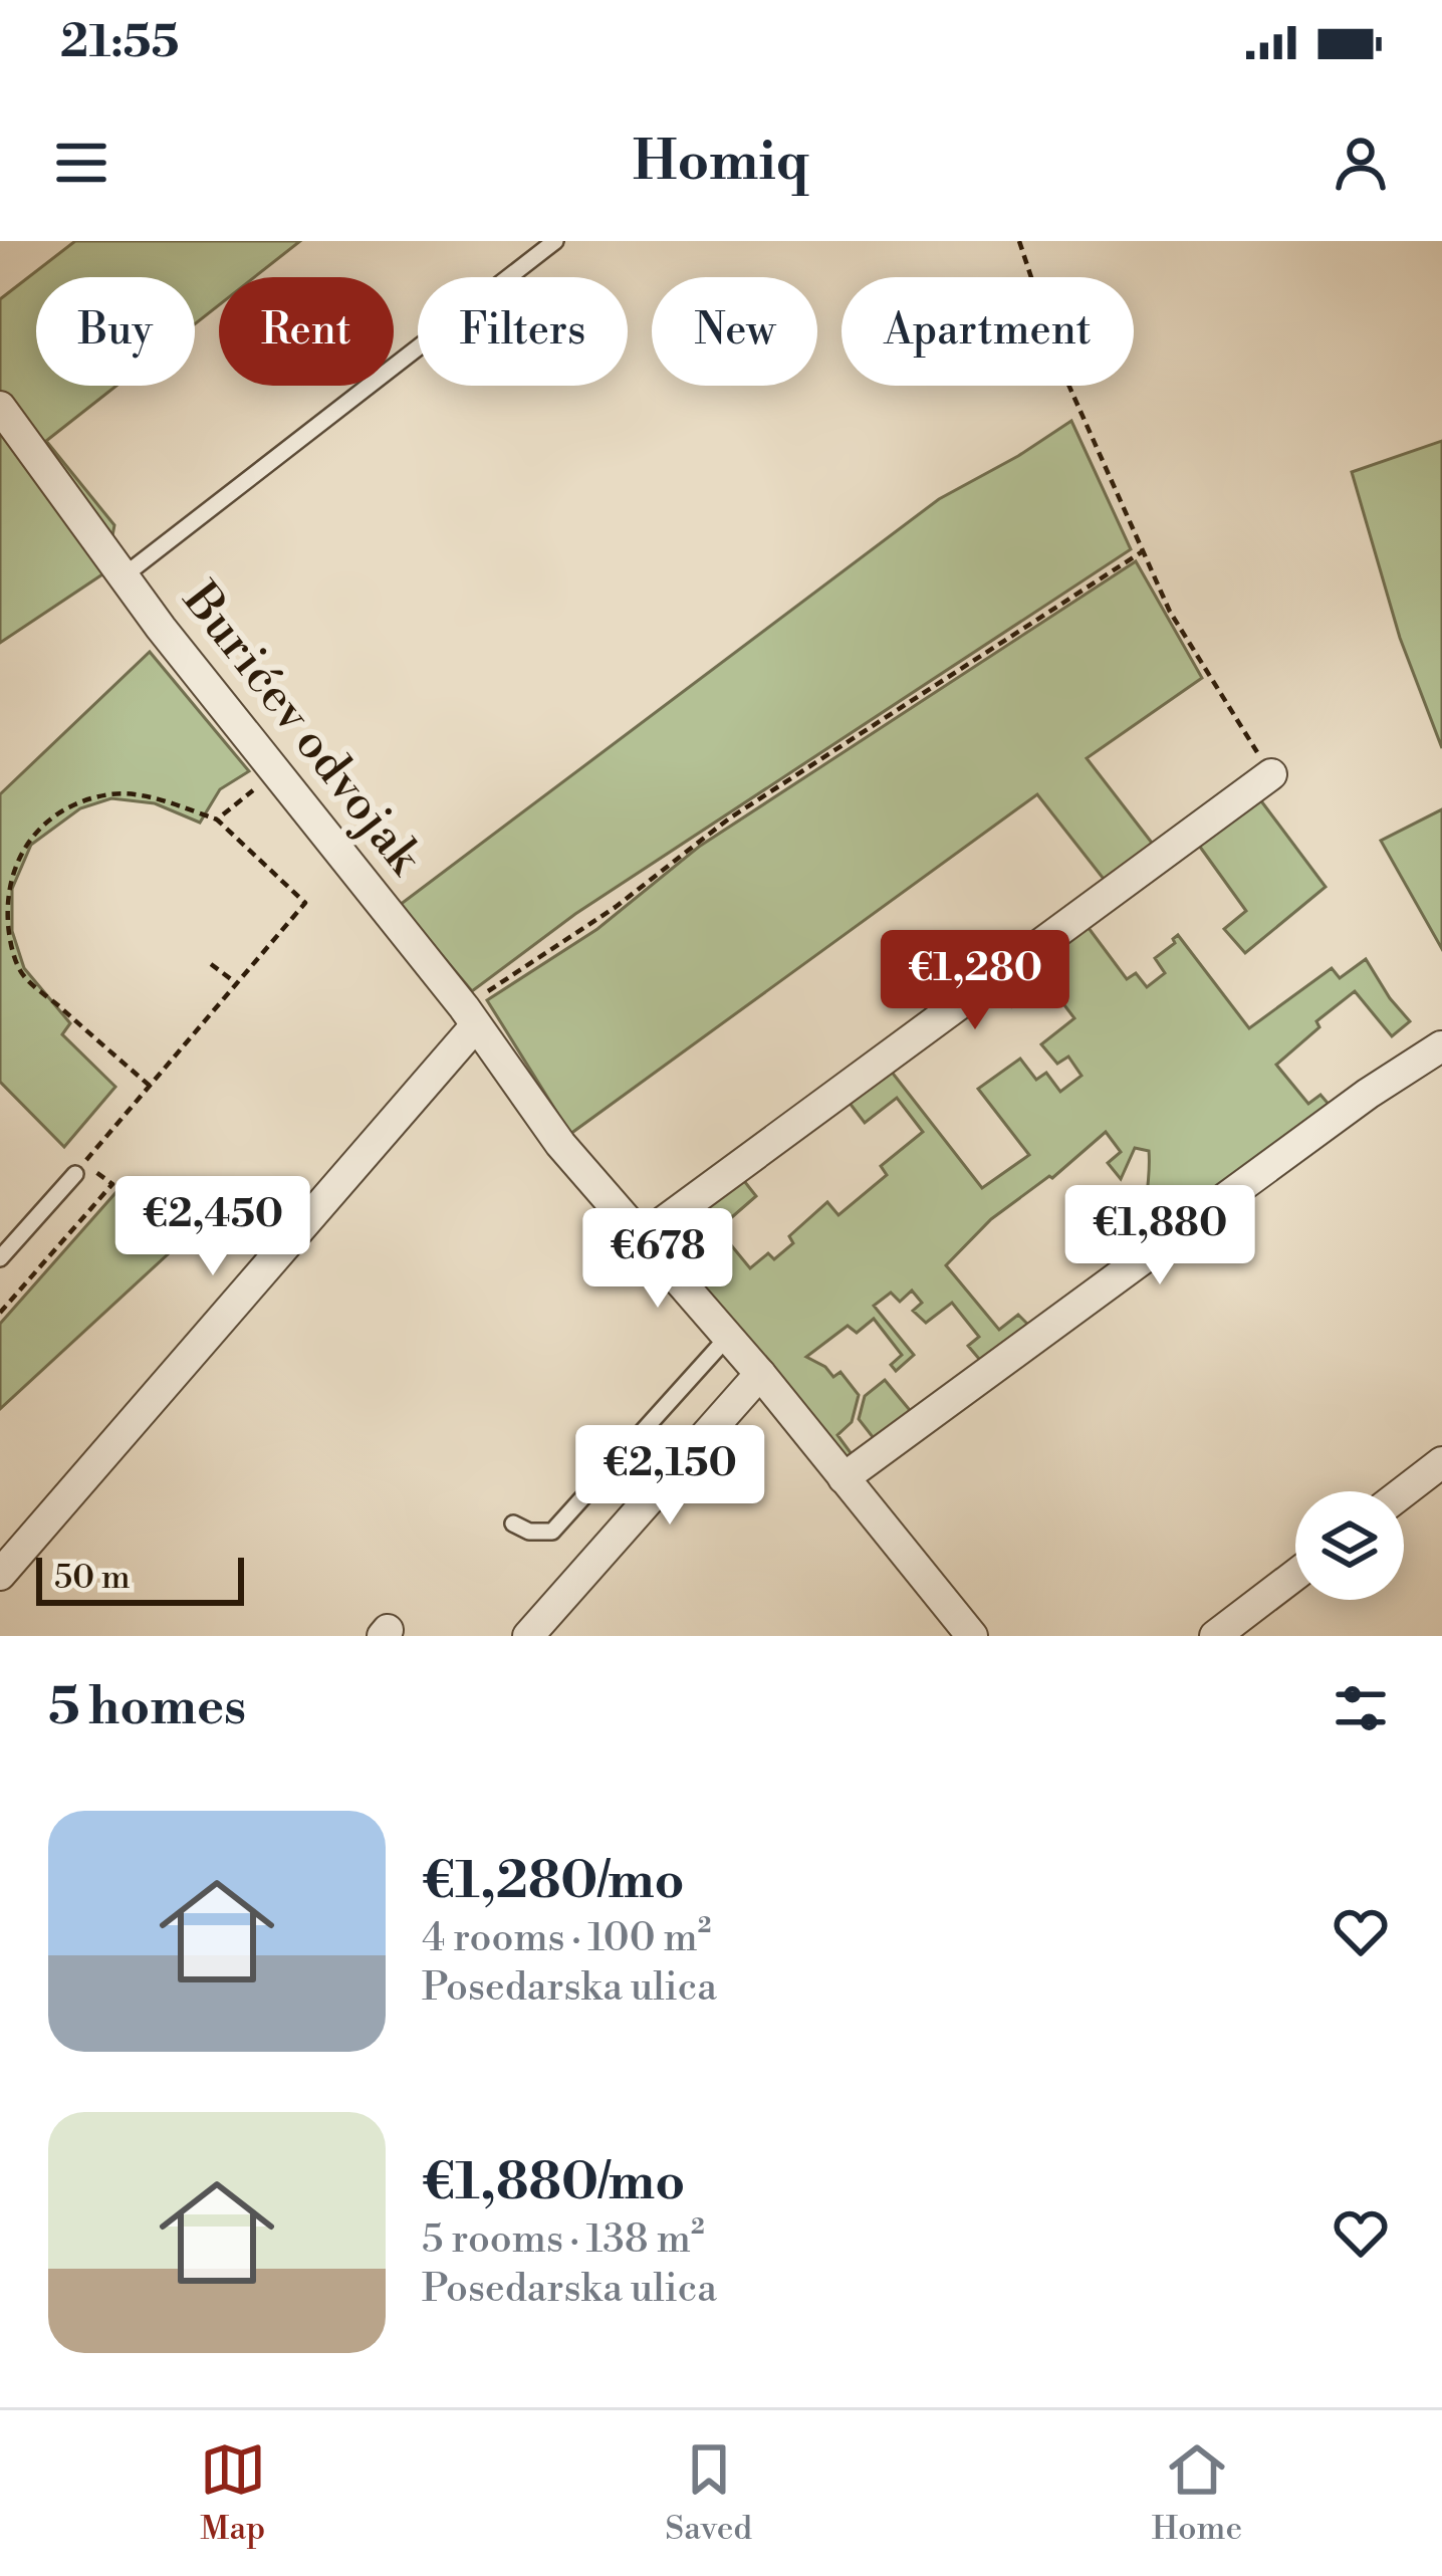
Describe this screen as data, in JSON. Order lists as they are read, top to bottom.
{
  "streets": {
    "street": ["Burićev odvojak"]
  },
  "scale_bar": "50 m",
  "page": {
    "status": "21:55",
    "header": "Homiq",
    "chip": [
      "Buy",
      "Rent",
      "Filters",
      "New",
      "Apartment"
    ],
    "price": [
      "€1,280",
      "€2,450",
      "€1,880",
      "€678",
      "€2,150"
    ],
    "scale": "50 m",
    "heading": "5 homes",
    "list": [
      {
        "name": "€1,280/mo",
        "note": "4 rooms · 100 m² · Posedarska ulica"
      },
      {
        "name": "€1,880/mo",
        "note": "5 rooms · 138 m² · Posedarska ulica"
      }
    ],
    "tabs": ["Map", "Saved", "Home"]
  }
}
